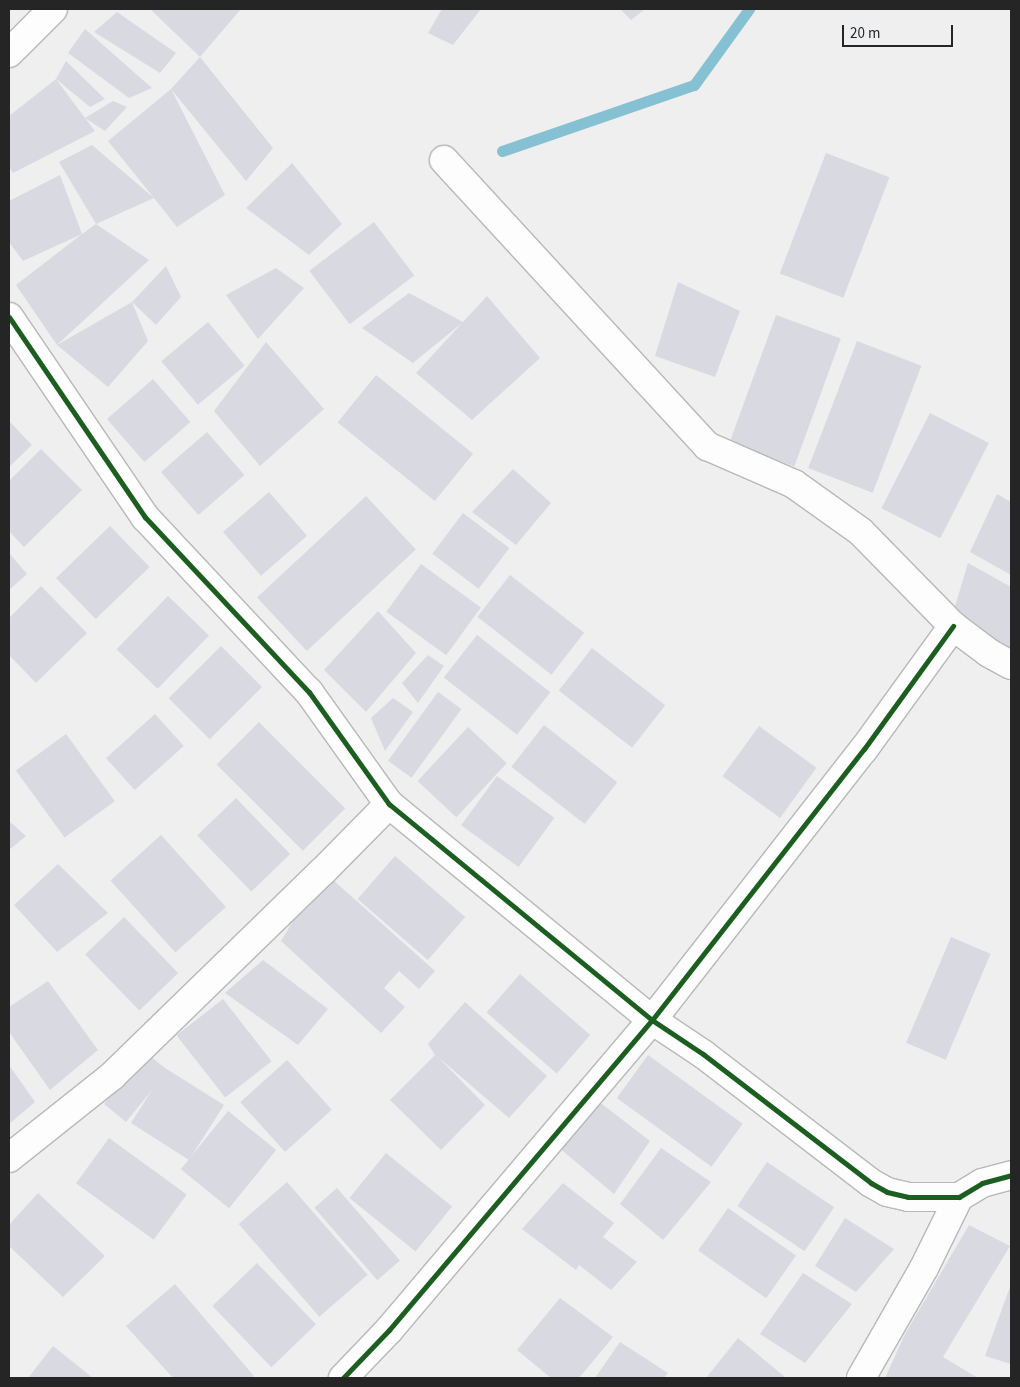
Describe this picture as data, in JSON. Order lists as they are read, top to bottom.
{
  "scale_bar": "20 m"
}
